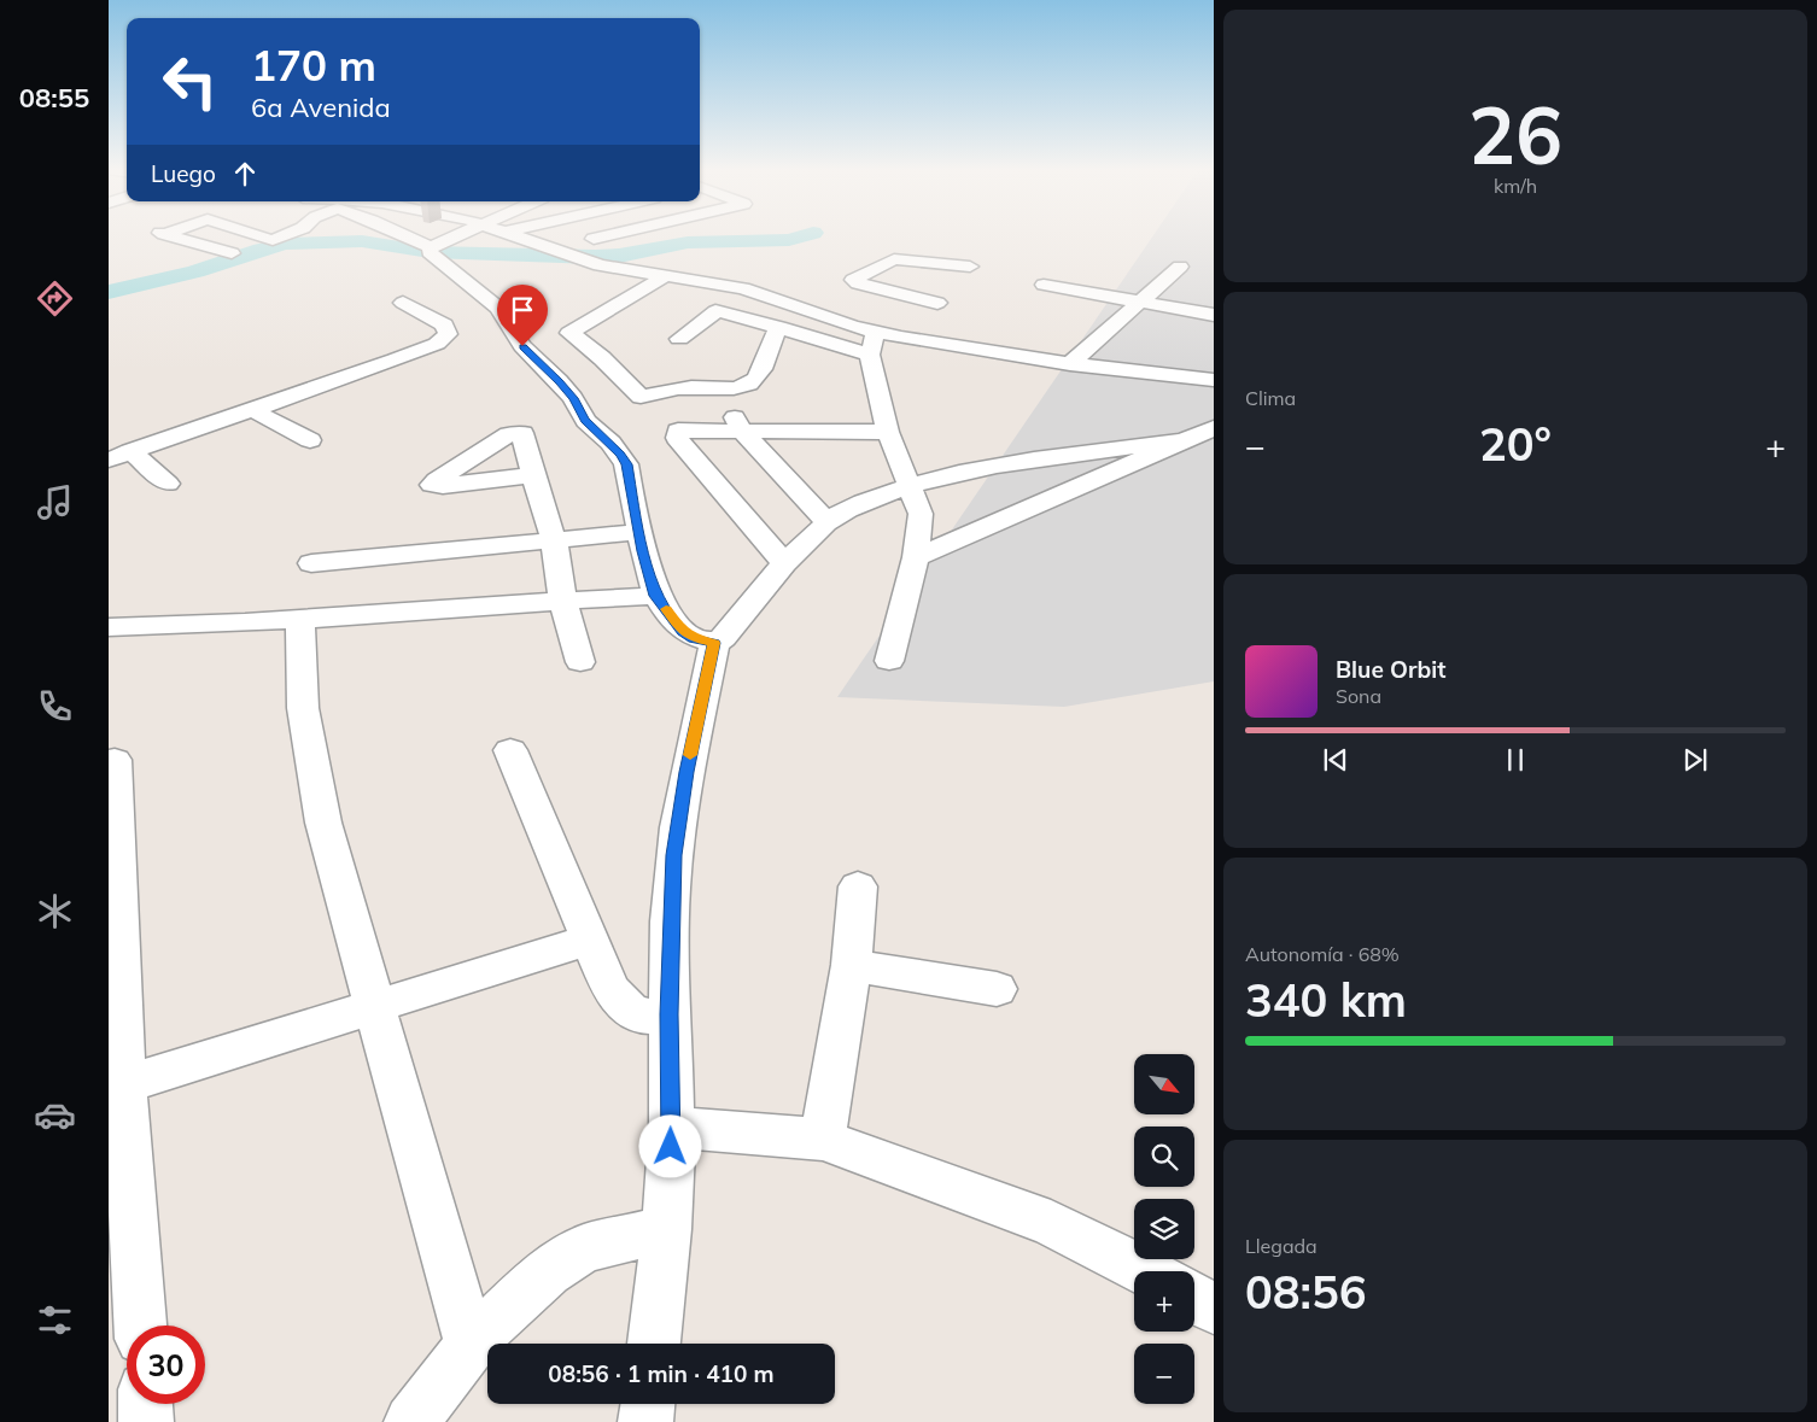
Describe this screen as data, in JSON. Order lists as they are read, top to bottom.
{
  "north": "bottom right",
  "page": {
    "tabs": "08:55",
    "tile": [
      ["26", "km/h"],
      "Clima",
      ["Autonomía · 68%", "340 km"],
      ["Llegada", "08:56"]
    ],
    "turn": ["170 m", "6a Avenida"],
    "then": "Luego",
    "heat": ["−", "20°", "+"],
    "song": ["Blue Orbit", "Sona"],
    "map_buttons": ["+", "−"],
    "limit": "30",
    "trip": "08:56 · 1 min · 410 m"
  }
}
